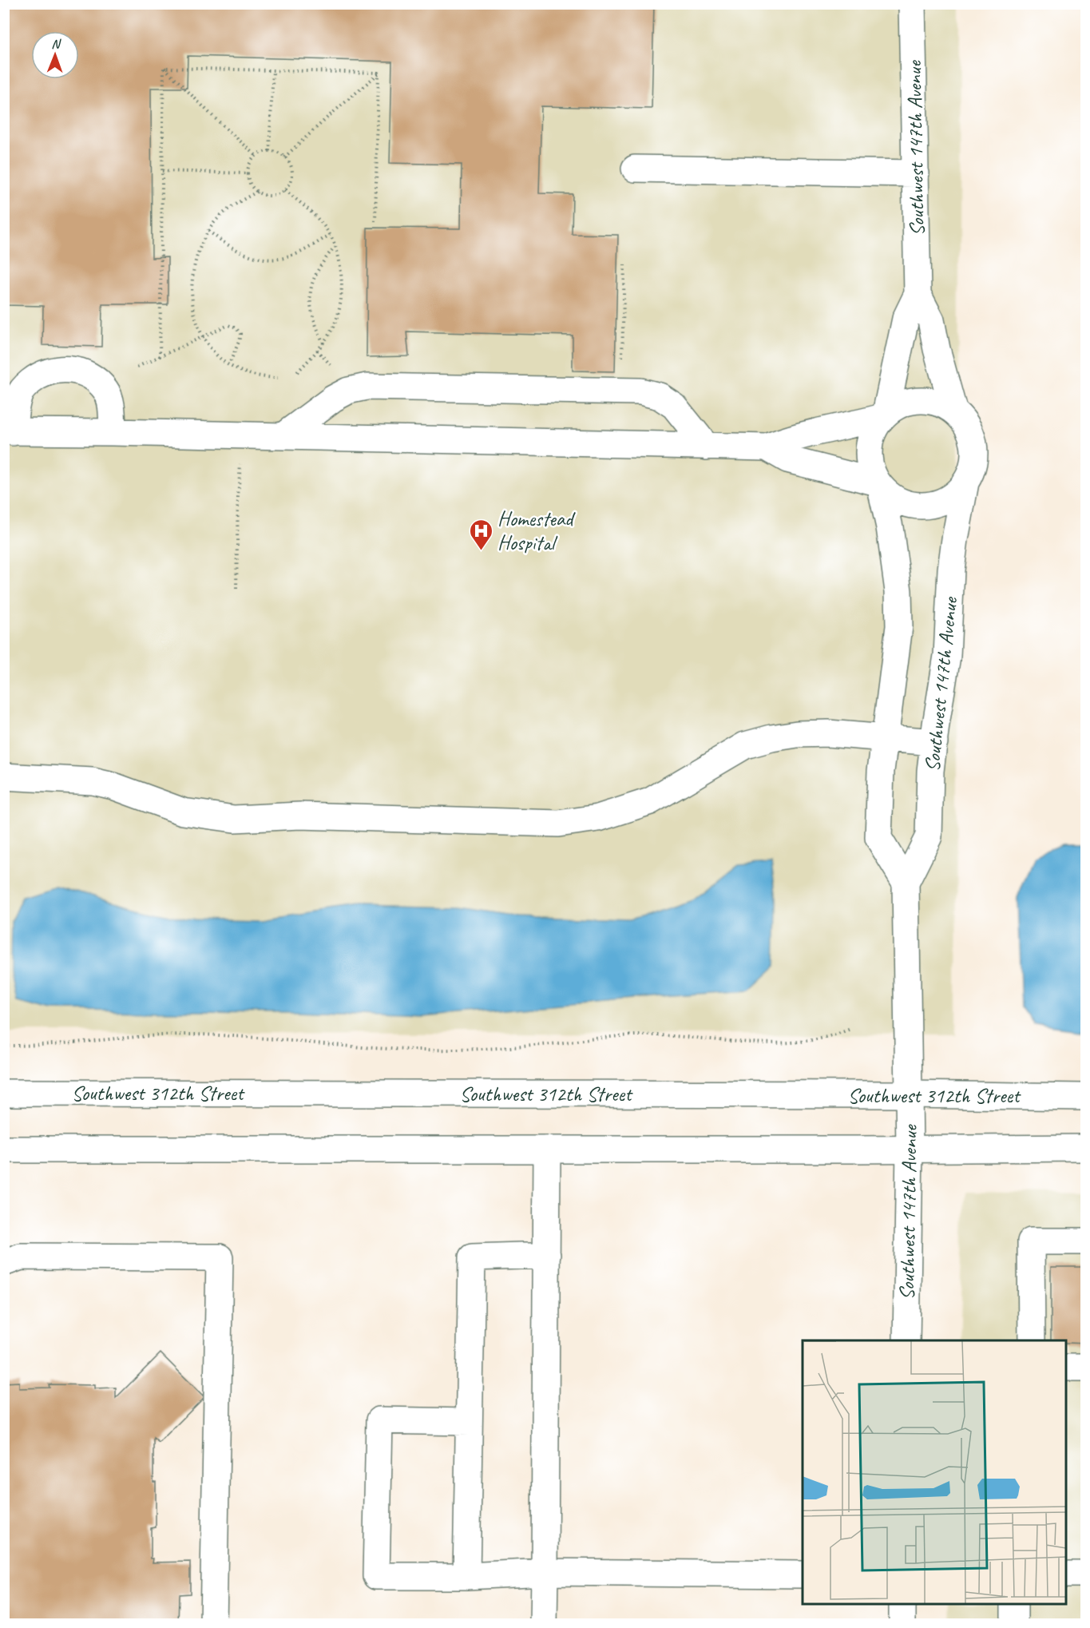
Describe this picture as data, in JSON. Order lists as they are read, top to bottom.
{
  "streets": {
    "street": ["Southwest 147th Avenue", "Southwest 312th Street"]
  },
  "crossings": [
    ["Southwest 147th Avenue", "Southwest 312th Street"]
  ],
  "places": {
    "hospital": ["Homestead Hospital"]
  },
  "north": "top"
}
